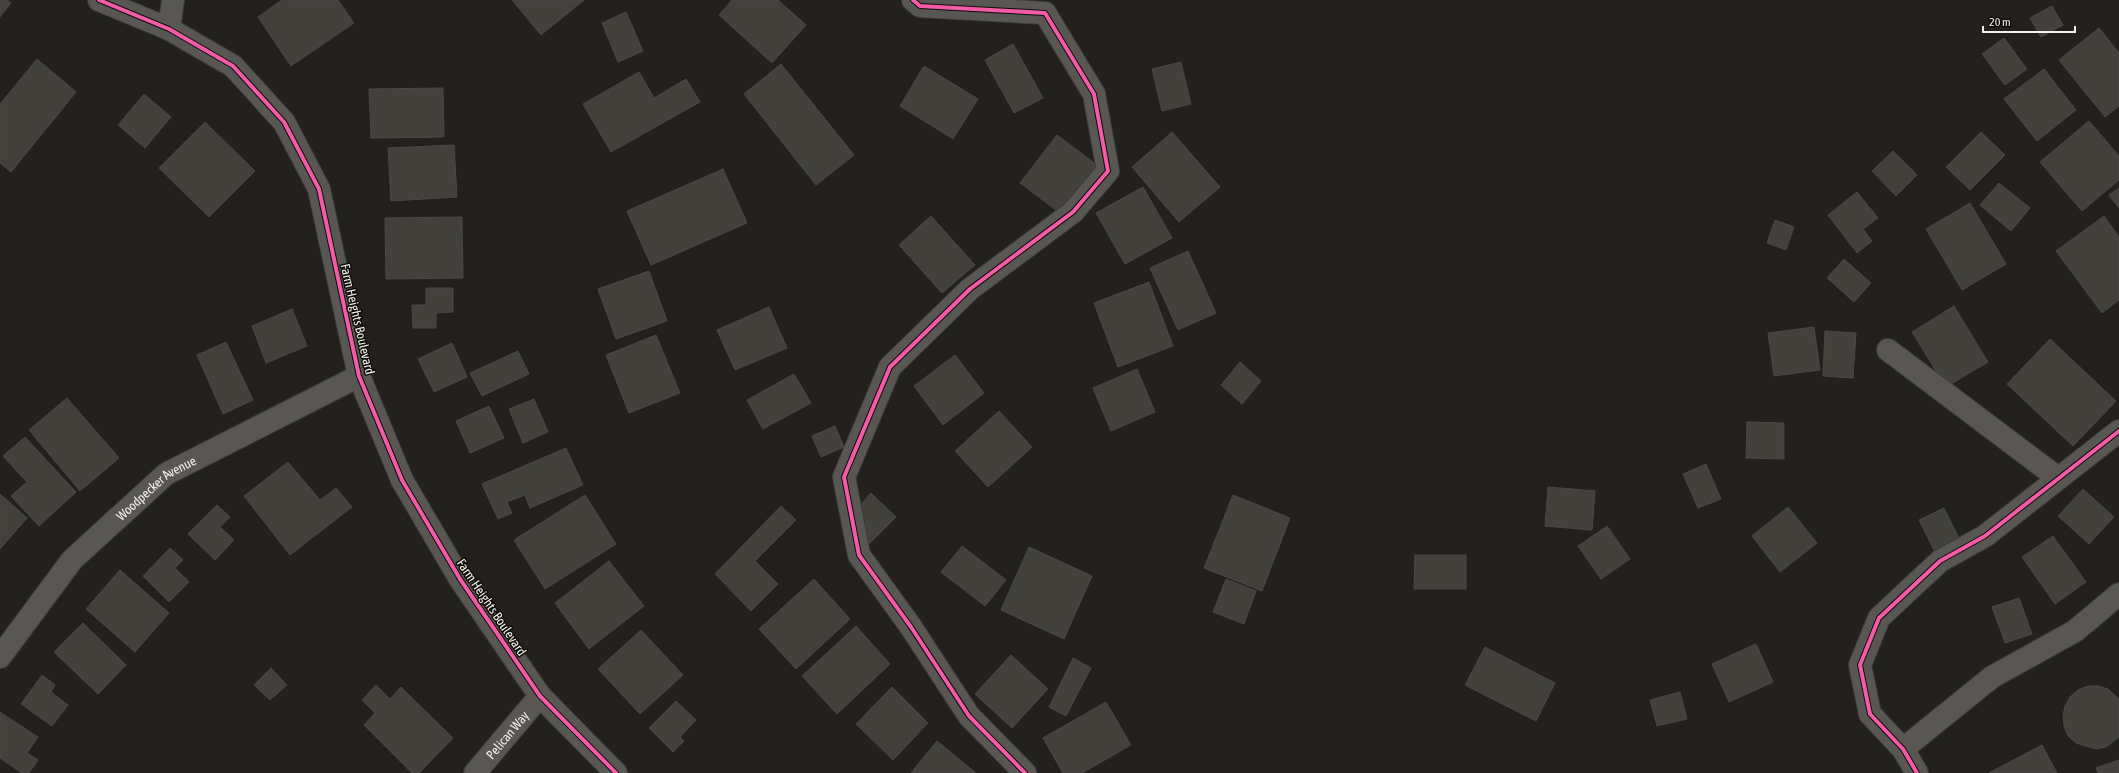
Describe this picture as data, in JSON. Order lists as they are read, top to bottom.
{
  "streets": {
    "street": ["Farm Heights Boulevard", "Woodpecker Avenue", "Pelican Way"]
  },
  "crossings": [
    ["Farm Heights Boulevard", "Woodpecker Avenue"],
    ["Farm Heights Boulevard", "Pelican Way"]
  ],
  "scale_bar": "20 m"
}
